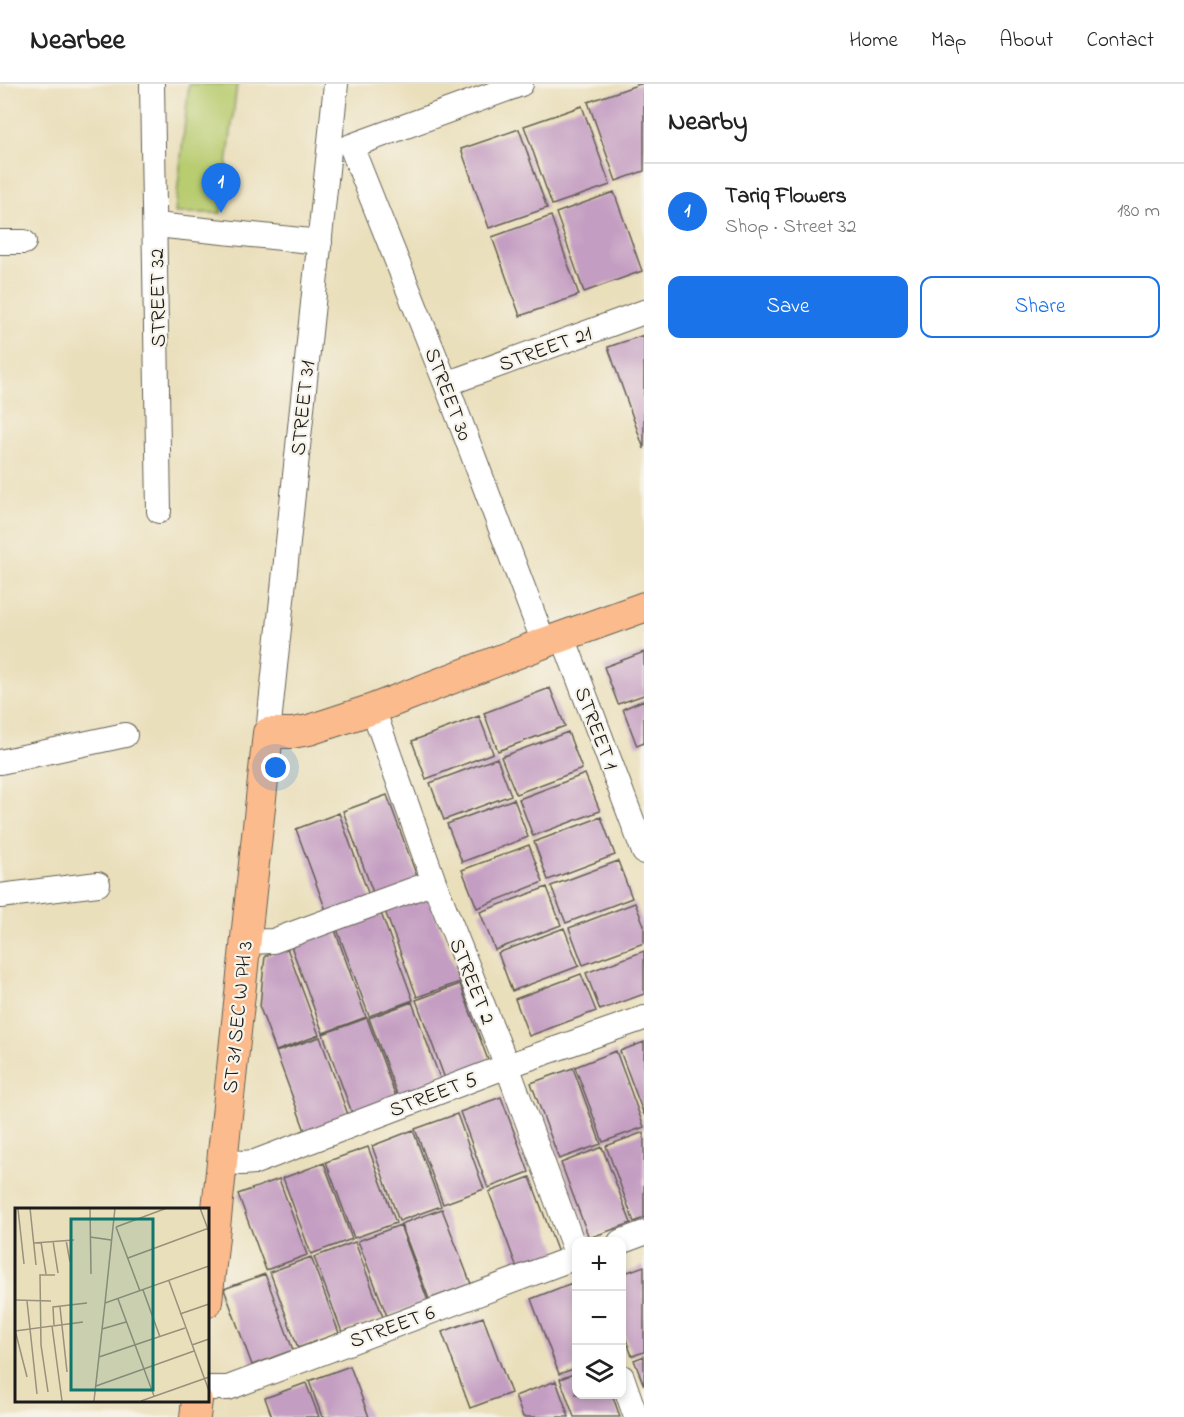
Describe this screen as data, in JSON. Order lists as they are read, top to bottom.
{
  "streets": {
    "main road": ["ST 31 SEC W PH 3"],
    "street": [
      "STREET 32",
      "STREET 21",
      "STREET 30",
      "STREET 31",
      "STREET 1",
      "STREET 2",
      "STREET 5",
      "STREET 6"
    ]
  },
  "crossings": [
    ["STREET 21", "STREET 30"],
    ["STREET 30", "STREET 31"],
    ["STREET 30", "STREET 1"],
    ["STREET 31", "ST 31 SEC W PH 3"],
    ["STREET 2", "STREET 5"],
    ["ST 31 SEC W PH 3", "STREET 5"]
  ],
  "page": {
    "header": "Nearbee",
    "nav": [
      "Home",
      "Map",
      "About",
      "Contact"
    ],
    "heading": "Nearby",
    "list": [
      {
        "mark": "1",
        "name": "Tariq Flowers",
        "note": "Shop · Street 32",
        "value": "180 m"
      }
    ],
    "pins": "1",
    "buttons": ["Save", "Share"],
    "map_buttons": ["+", "−"]
  }
}
